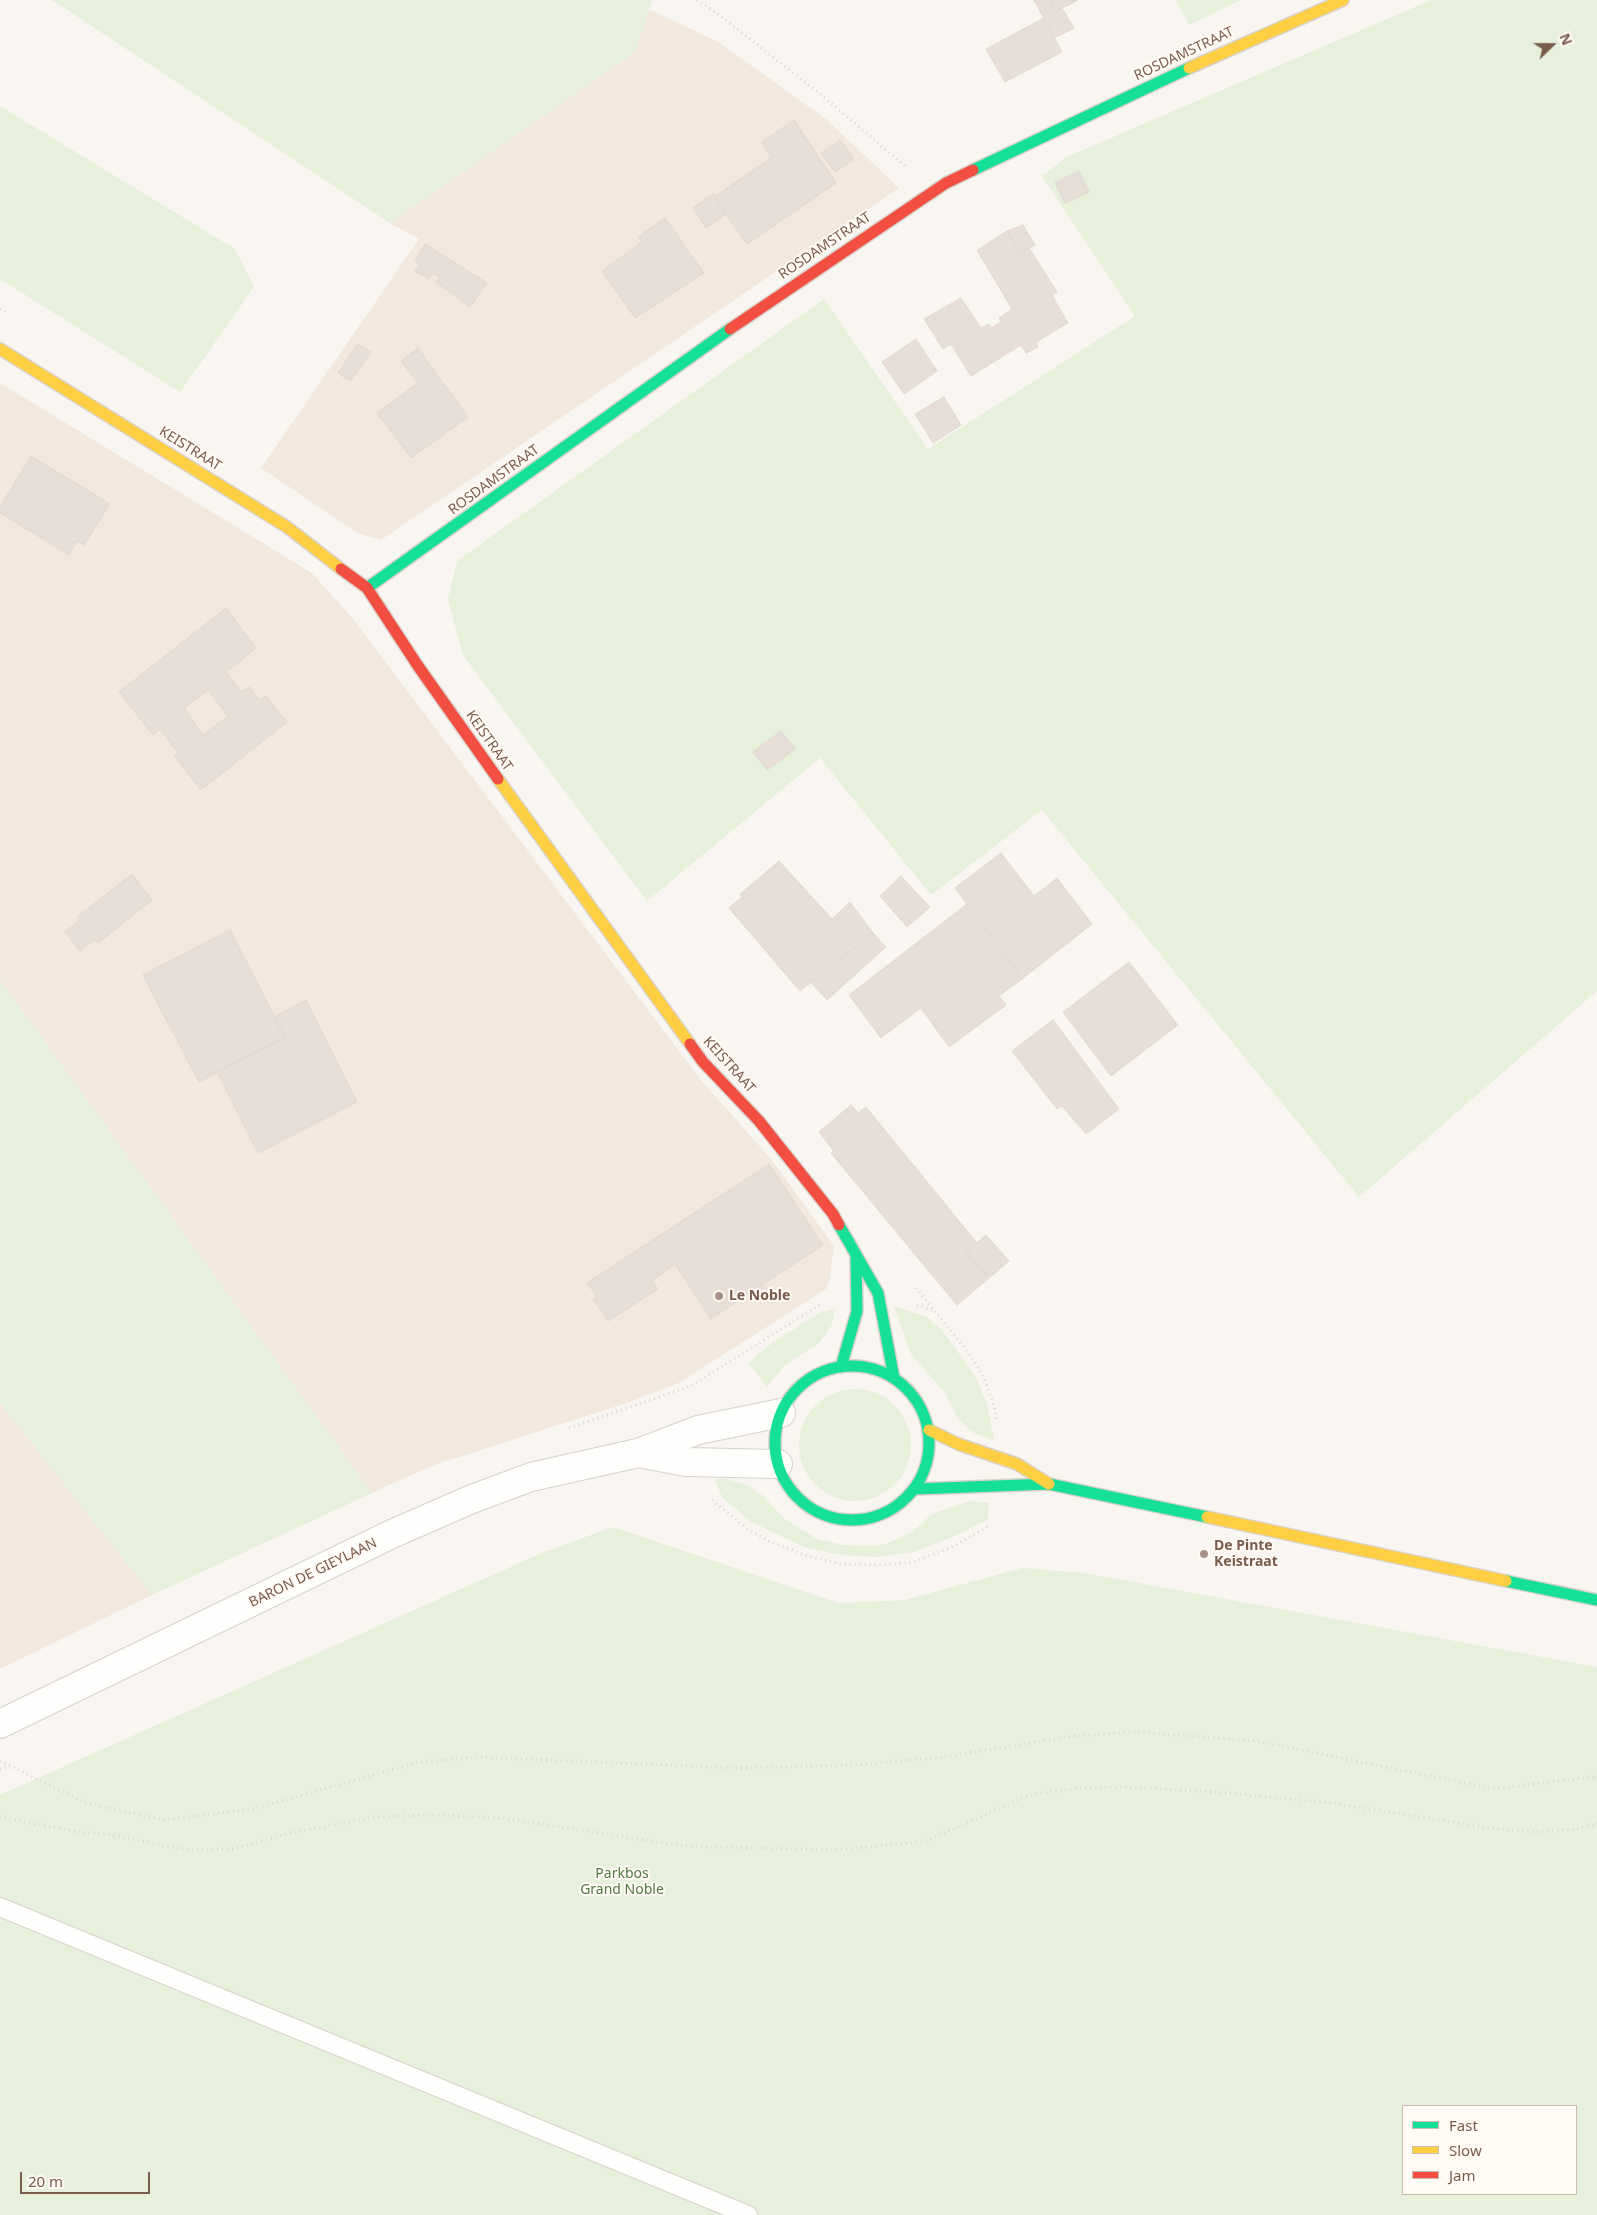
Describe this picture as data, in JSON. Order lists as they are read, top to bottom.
{
  "streets": {
    "street": ["ROSDAMSTRAAT", "KEISTRAAT", "BARON DE GIEYLAAN"]
  },
  "crossings": [
    ["ROSDAMSTRAAT", "KEISTRAAT"],
    ["KEISTRAAT", "BARON DE GIEYLAAN"]
  ],
  "parks": ["Parkbos Grand Noble"],
  "places": ["Le Noble", "De Pinte Keistraat"],
  "legend": ["Fast", "Slow", "Jam"],
  "scale_bar": "20 m",
  "north": "right"
}
